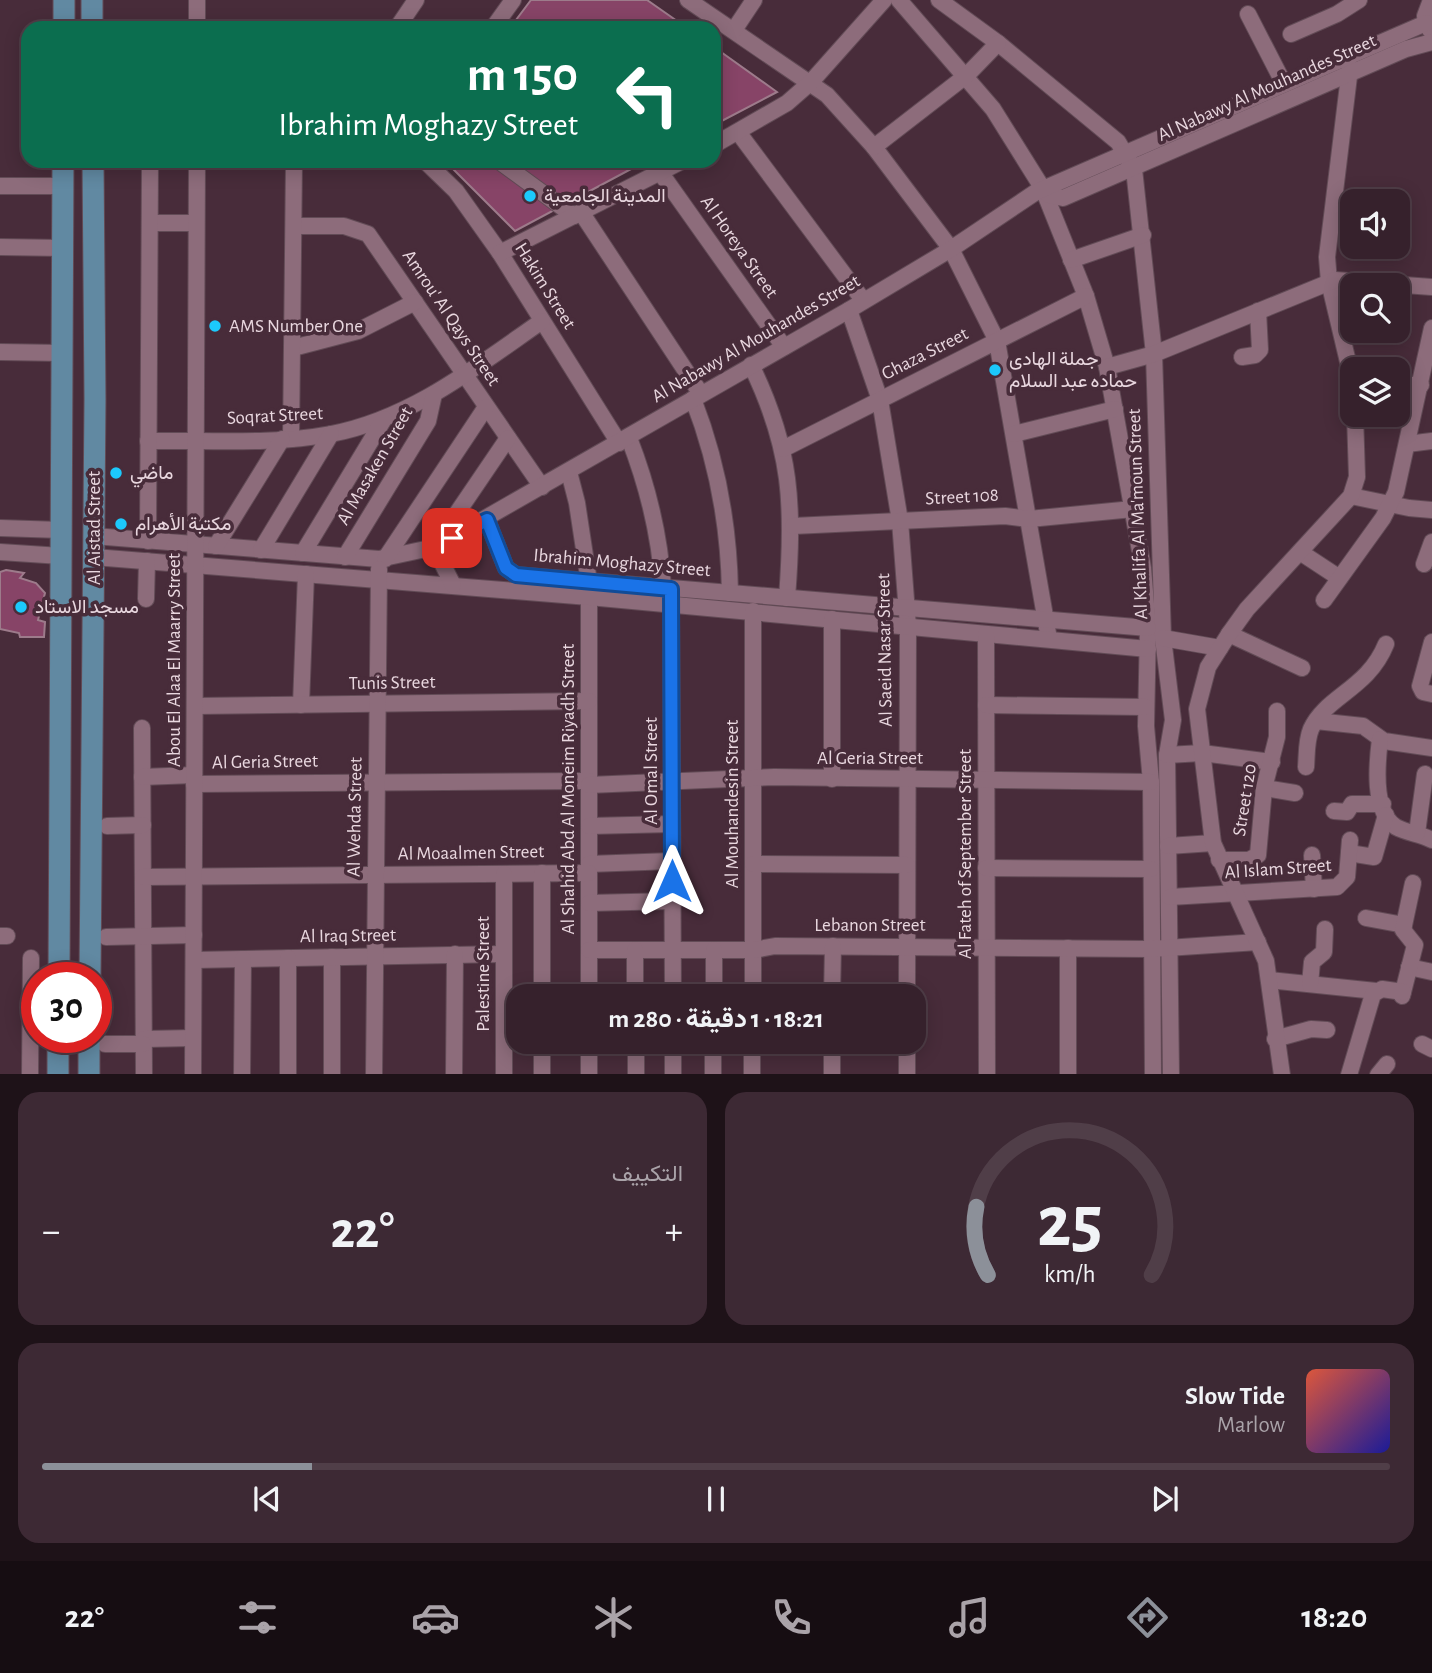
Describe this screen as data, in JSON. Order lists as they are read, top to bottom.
{
  "streets": {
    "main road": ["Al Aistad Street"],
    "street": [
      "Al Nabawy Al Mouhandes Street",
      "Al Horeya Street",
      "Hakim Street",
      "Amrou' Al Qays Street",
      "Ghaza Street",
      "Soqrat Street",
      "Al Masaken Street",
      "Street 108",
      "Al Khalifa Al Ma'moun Street",
      "Ibrahim Moghazy Street",
      "Al Saeid Nasar Street",
      "Abou El Alaa El Maarry Street",
      "Tunis Street",
      "Al Geria Street",
      "Al Omal Street",
      "Al Shahid Abd Al Moneim Riyadh Street",
      "Street 120",
      "Al Mouhandesin Street",
      "Al Wehda Street",
      "Al Moaalmen Street",
      "Al Fateh of September Street",
      "Al Islam Street",
      "Lebanon Street",
      "Al Iraq Street",
      "Palestine Street"
    ]
  },
  "crossings": [
    ["Al Nabawy Al Mouhandes Street", "Al Horeya Street"],
    ["Al Nabawy Al Mouhandes Street", "Hakim Street"],
    ["Al Nabawy Al Mouhandes Street", "Amrou' Al Qays Street"],
    ["Al Nabawy Al Mouhandes Street", "Al Khalifa Al Ma'moun Street"],
    ["Al Nabawy Al Mouhandes Street", "Ibrahim Moghazy Street"],
    ["Al Nabawy Al Mouhandes Street", "Al Saeid Nasar Street"],
    ["Al Nabawy Al Mouhandes Street", "Al Omal Street"],
    ["Al Nabawy Al Mouhandes Street", "Al Shahid Abd Al Moneim Riyadh Street"],
    ["Hakim Street", "Soqrat Street"],
    ["Hakim Street", "Al Omal Street"],
    ["Amrou' Al Qays Street", "Soqrat Street"],
    ["Ghaza Street", "Al Khalifa Al Ma'moun Street"],
    ["Ghaza Street", "Al Saeid Nasar Street"],
    ["Soqrat Street", "Al Masaken Street"],
    ["Soqrat Street", "Abou El Alaa El Maarry Street"],
    ["Street 108", "Al Khalifa Al Ma'moun Street"],
    ["Street 108", "Al Saeid Nasar Street"],
    ["Al Khalifa Al Ma'moun Street", "Ibrahim Moghazy Street"],
    ["Al Khalifa Al Ma'moun Street", "Al Geria Street"],
    ["Al Khalifa Al Ma'moun Street", "Al Islam Street"],
    ["Al Khalifa Al Ma'moun Street", "Lebanon Street"],
    ["Al Aistad Street", "Ibrahim Moghazy Street"],
    ["Ibrahim Moghazy Street", "Al Saeid Nasar Street"],
    ["Ibrahim Moghazy Street", "Abou El Alaa El Maarry Street"],
    ["Ibrahim Moghazy Street", "Al Omal Street"],
    ["Ibrahim Moghazy Street", "Al Shahid Abd Al Moneim Riyadh Street"],
    ["Ibrahim Moghazy Street", "Al Mouhandesin Street"],
    ["Ibrahim Moghazy Street", "Al Wehda Street"],
    ["Ibrahim Moghazy Street", "Al Fateh of September Street"],
    ["Al Saeid Nasar Street", "Al Geria Street"],
    ["Al Saeid Nasar Street", "Lebanon Street"],
    ["Abou El Alaa El Maarry Street", "Tunis Street"],
    ["Abou El Alaa El Maarry Street", "Al Geria Street"],
    ["Abou El Alaa El Maarry Street", "Al Moaalmen Street"],
    ["Abou El Alaa El Maarry Street", "Al Iraq Street"],
    ["Tunis Street", "Al Shahid Abd Al Moneim Riyadh Street"],
    ["Tunis Street", "Al Wehda Street"],
    ["Al Geria Street", "Al Omal Street"],
    ["Al Geria Street", "Al Shahid Abd Al Moneim Riyadh Street"],
    ["Al Geria Street", "Al Mouhandesin Street"],
    ["Al Geria Street", "Al Wehda Street"],
    ["Al Geria Street", "Al Fateh of September Street"],
    ["Al Omal Street", "Al Moaalmen Street"],
    ["Al Omal Street", "Lebanon Street"],
    ["Al Shahid Abd Al Moneim Riyadh Street", "Al Moaalmen Street"],
    ["Al Shahid Abd Al Moneim Riyadh Street", "Lebanon Street"],
    ["Al Mouhandesin Street", "Lebanon Street"],
    ["Al Wehda Street", "Al Moaalmen Street"],
    ["Al Wehda Street", "Al Iraq Street"],
    ["Al Moaalmen Street", "Palestine Street"],
    ["Al Fateh of September Street", "Lebanon Street"],
    ["Al Iraq Street", "Palestine Street"]
  ],
  "places": [
    "المدينة الجامعية",
    "AMS Number One",
    "جملة الهادى حماده عبد السلام",
    "ماضي",
    "مكتبة الأهرام",
    "مسجد الاستاد"
  ],
  "page": {
    "turn": ["150 m", "Ibrahim Moghazy Street"],
    "limit": "30",
    "trip": "18:21 · 1 دقيقة · 280 m",
    "tile": "التكييف",
    "heat": ["−", "22°", "+"],
    "song": ["Slow Tide", "Marlow"],
    "tabs": ["18:20", "22°"],
    "gauge": ["25", "km/h"]
  }
}
